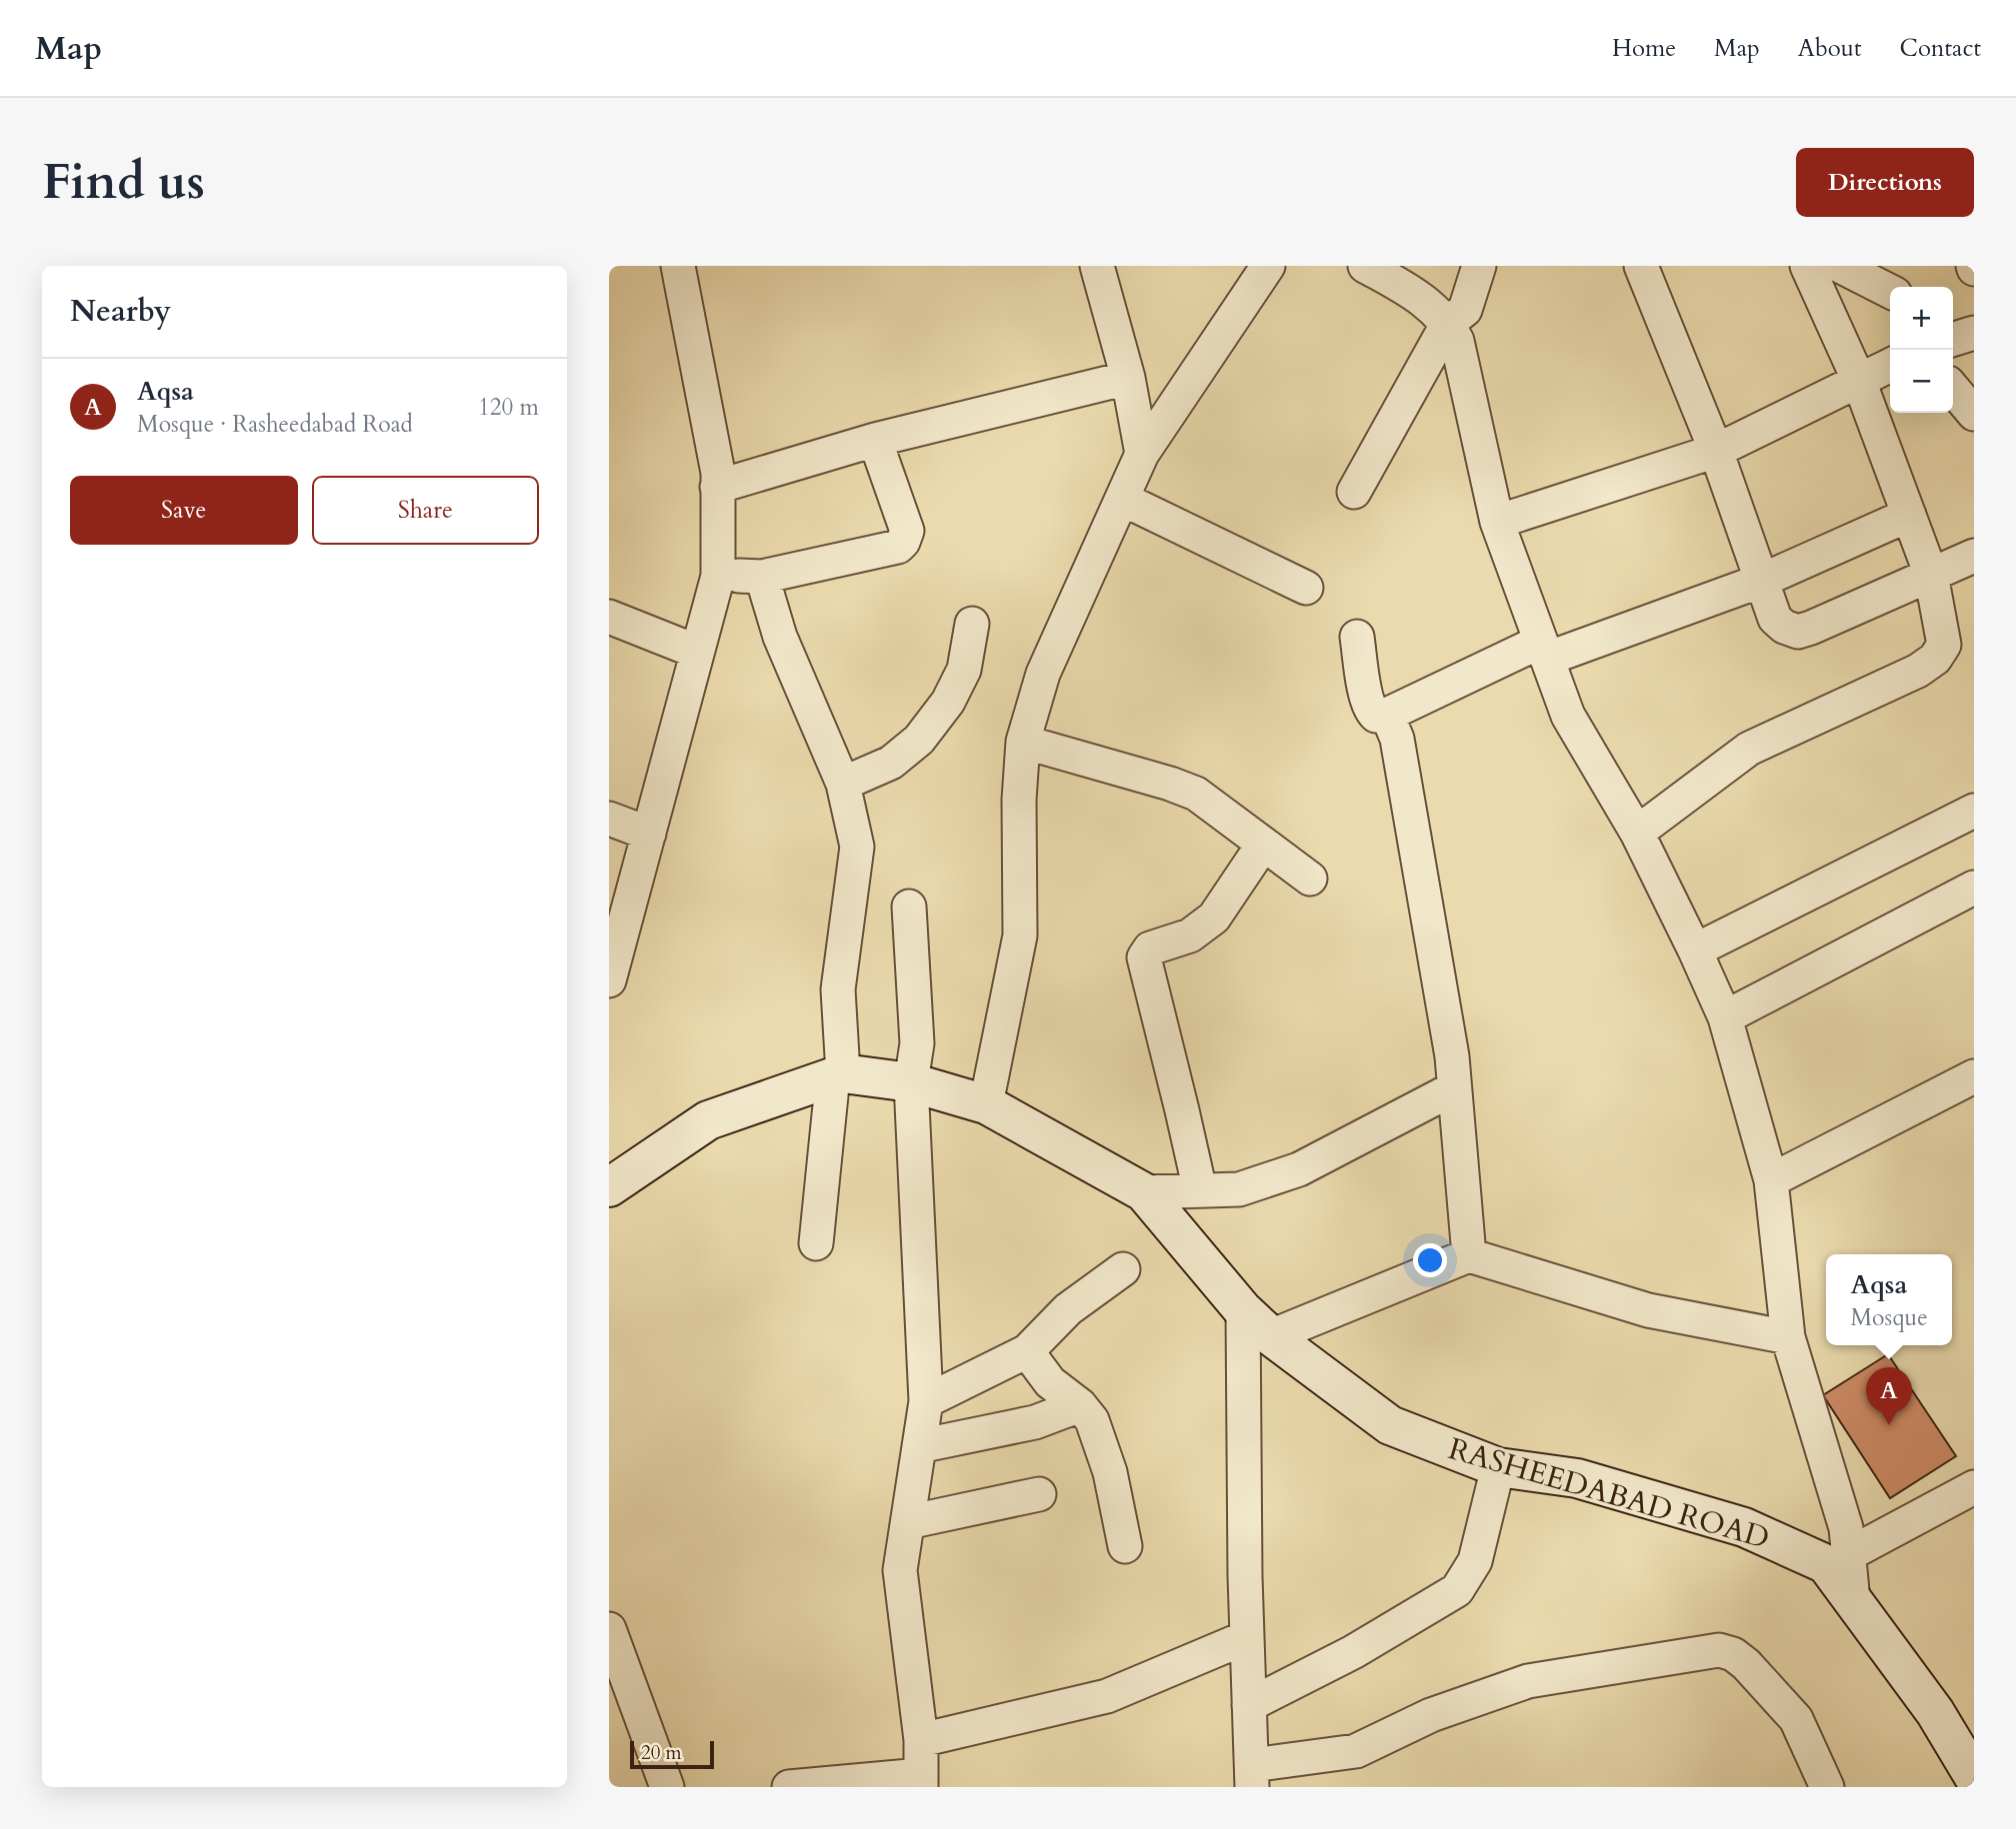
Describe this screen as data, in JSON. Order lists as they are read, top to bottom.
{
  "streets": {
    "main road": ["RASHEEDABAD ROAD"]
  },
  "scale_bar": "20 m",
  "page": {
    "header": "Map",
    "nav": [
      "Home",
      "Map",
      "About",
      "Contact"
    ],
    "buttons": [
      "Directions",
      ["Save", "Share"]
    ],
    "title": "Find us",
    "heading": "Nearby",
    "map_buttons": ["+", "−"],
    "list": [
      {
        "mark": "A",
        "name": "Aqsa",
        "note": "Mosque · Rasheedabad Road",
        "value": "120 m"
      }
    ],
    "popup": ["Aqsa", "Mosque"],
    "pins": "A",
    "scale": "20 m"
  }
}
